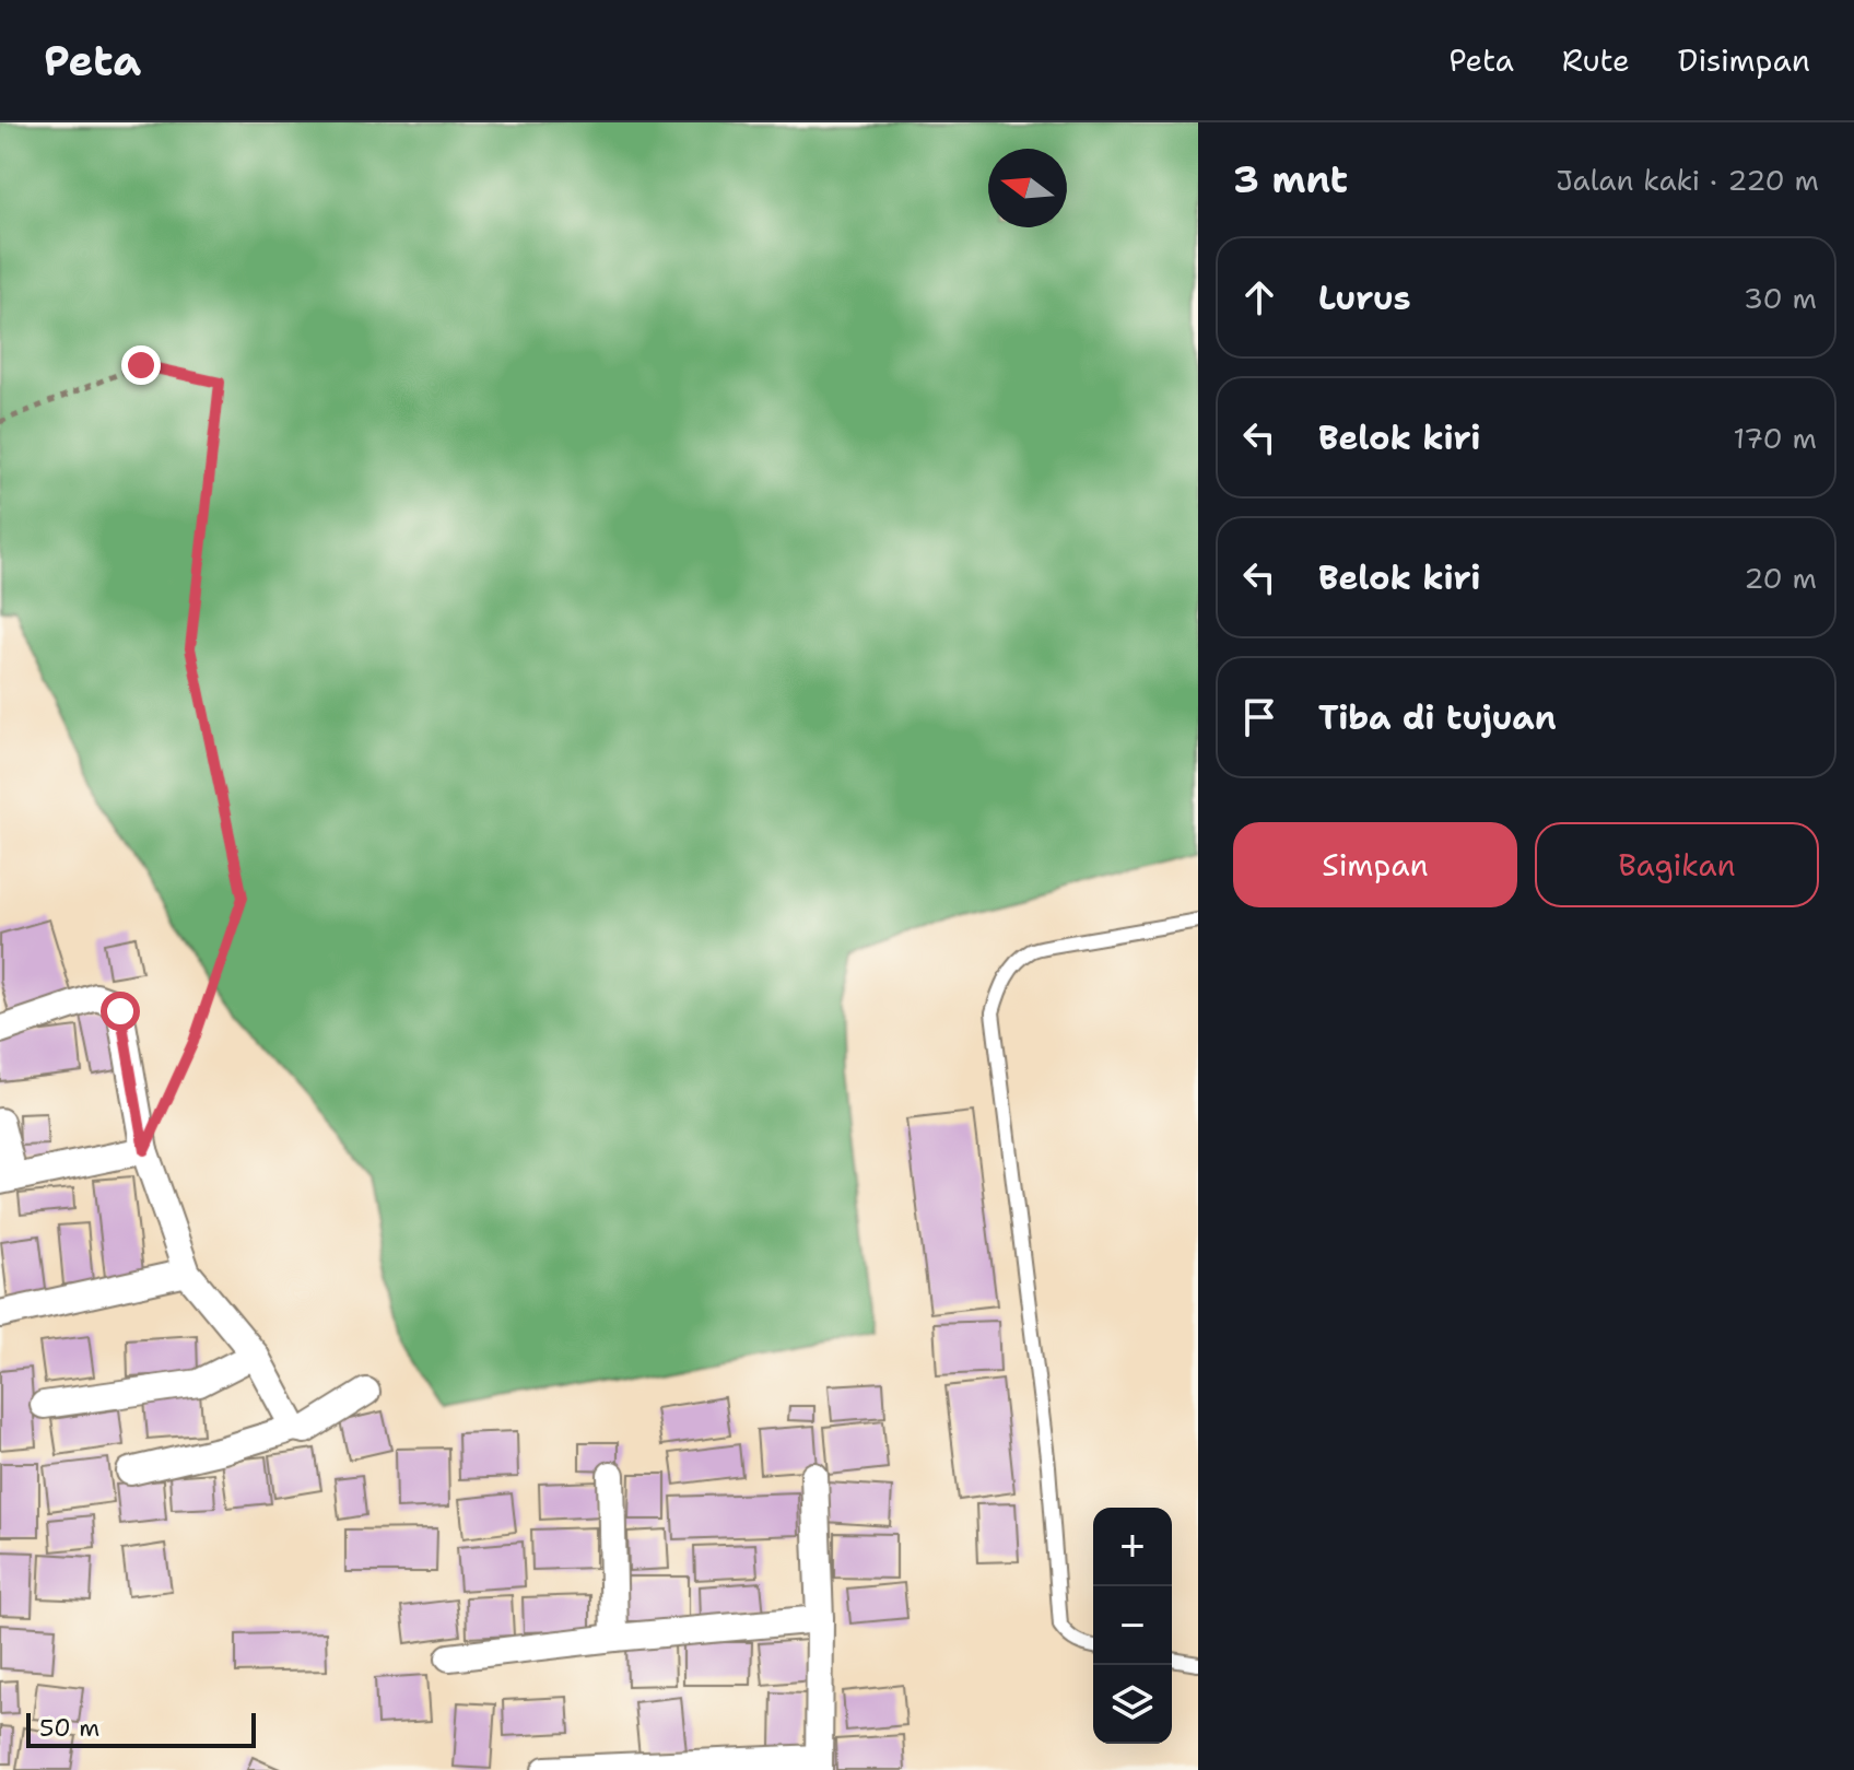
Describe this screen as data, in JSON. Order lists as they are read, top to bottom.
{
  "scale_bar": "50 m",
  "north": "left",
  "page": {
    "header": "Peta",
    "nav": ["Peta", "Rute", "Disimpan"],
    "heading": ["3 mnt", "Jalan kaki · 220 m"],
    "list": [
      ["Lurus", "30 m"],
      ["Belok kiri", "170 m"],
      ["Belok kiri", "20 m"],
      "Tiba di tujuan"
    ],
    "buttons": ["Simpan", "Bagikan"],
    "map_buttons": ["+", "−"],
    "scale": "50 m"
  }
}
